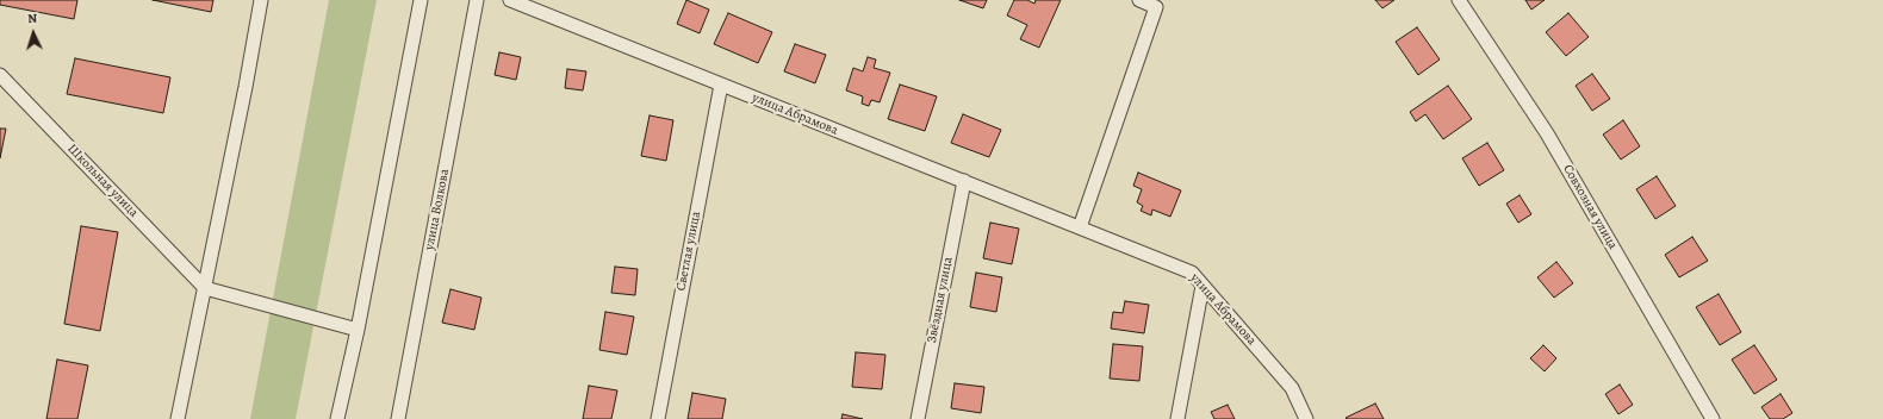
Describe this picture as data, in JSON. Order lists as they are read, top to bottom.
{
  "streets": {
    "street": [
      "улица Абрамова",
      "Школьная улица",
      "Совхозная улица",
      "улица Волкова",
      "Светлая улица",
      "Звёздная улица"
    ]
  },
  "crossings": [
    ["улица Абрамова", "Светлая улица"],
    ["улица Абрамова", "Звёздная улица"]
  ],
  "north": "top"
}
